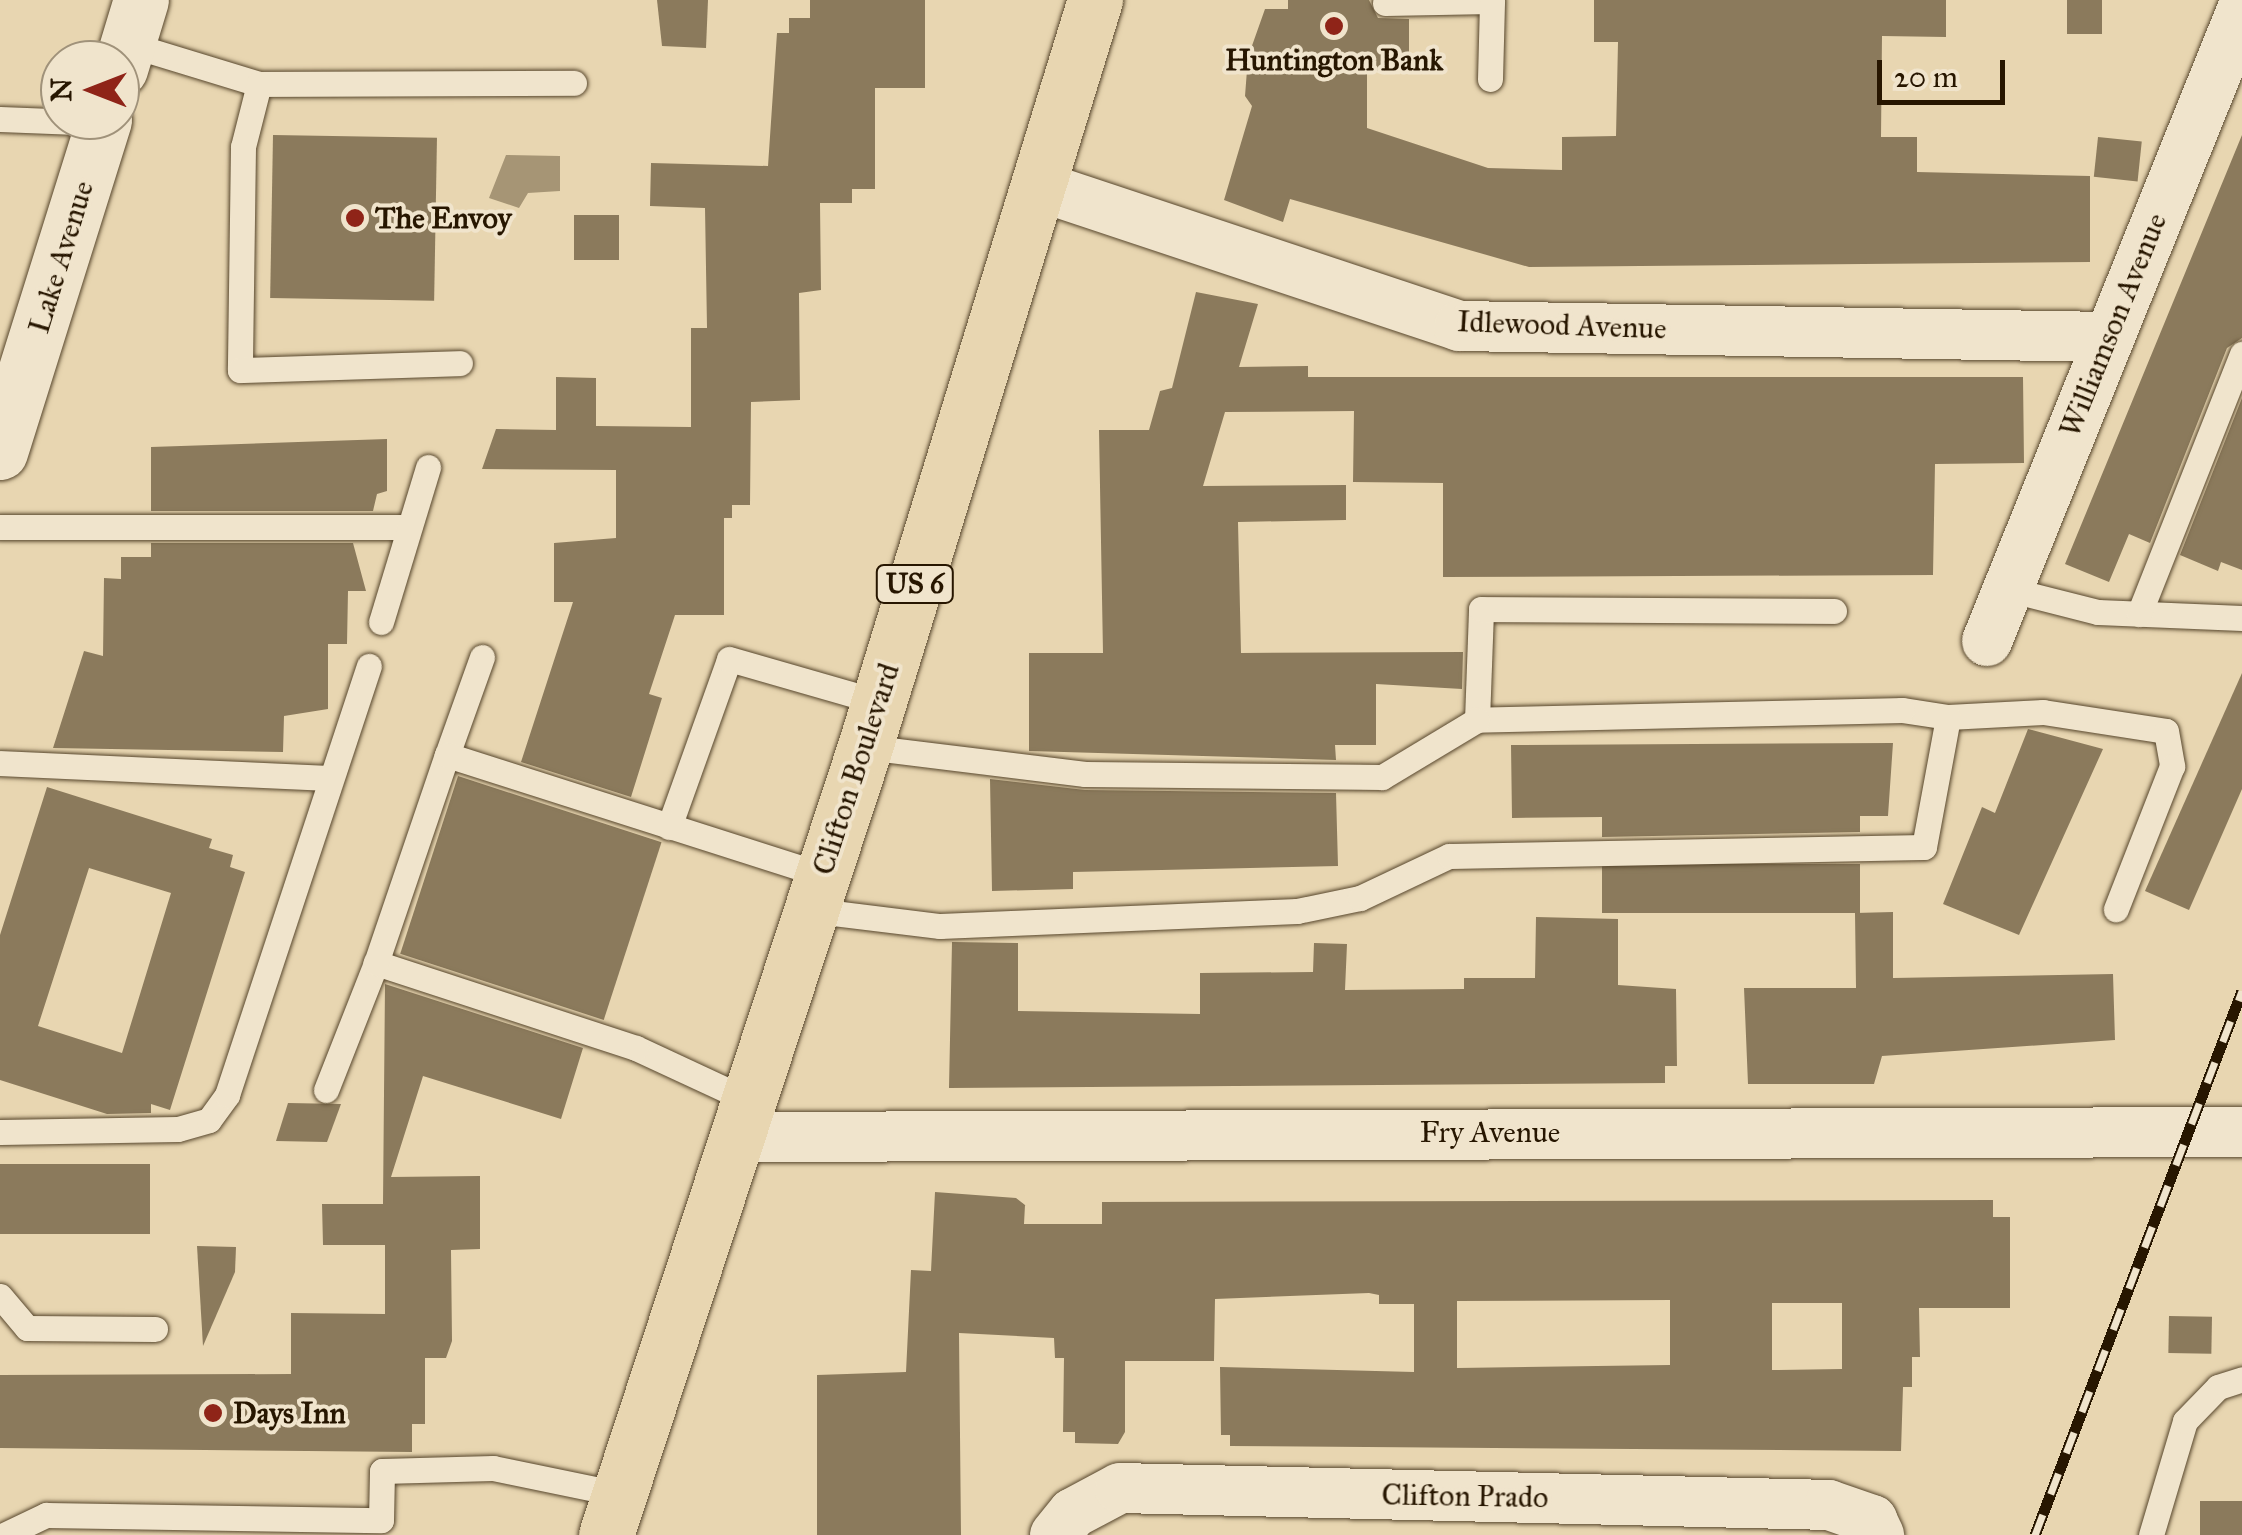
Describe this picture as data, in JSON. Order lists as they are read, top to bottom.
{
  "streets": {
    "main road": ["US 6", "Clifton Boulevard"],
    "street": [
      "Lake Avenue",
      "Idlewood Avenue",
      "Williamson Avenue",
      "Fry Avenue",
      "Clifton Prado"
    ]
  },
  "crossings": [
    ["Idlewood Avenue", "Williamson Avenue"],
    ["Idlewood Avenue", "Clifton Boulevard"],
    ["Clifton Boulevard", "Fry Avenue"]
  ],
  "places": ["Huntington Bank", "The Envoy", "Days Inn"],
  "scale_bar": "20 m",
  "north": "left"
}
